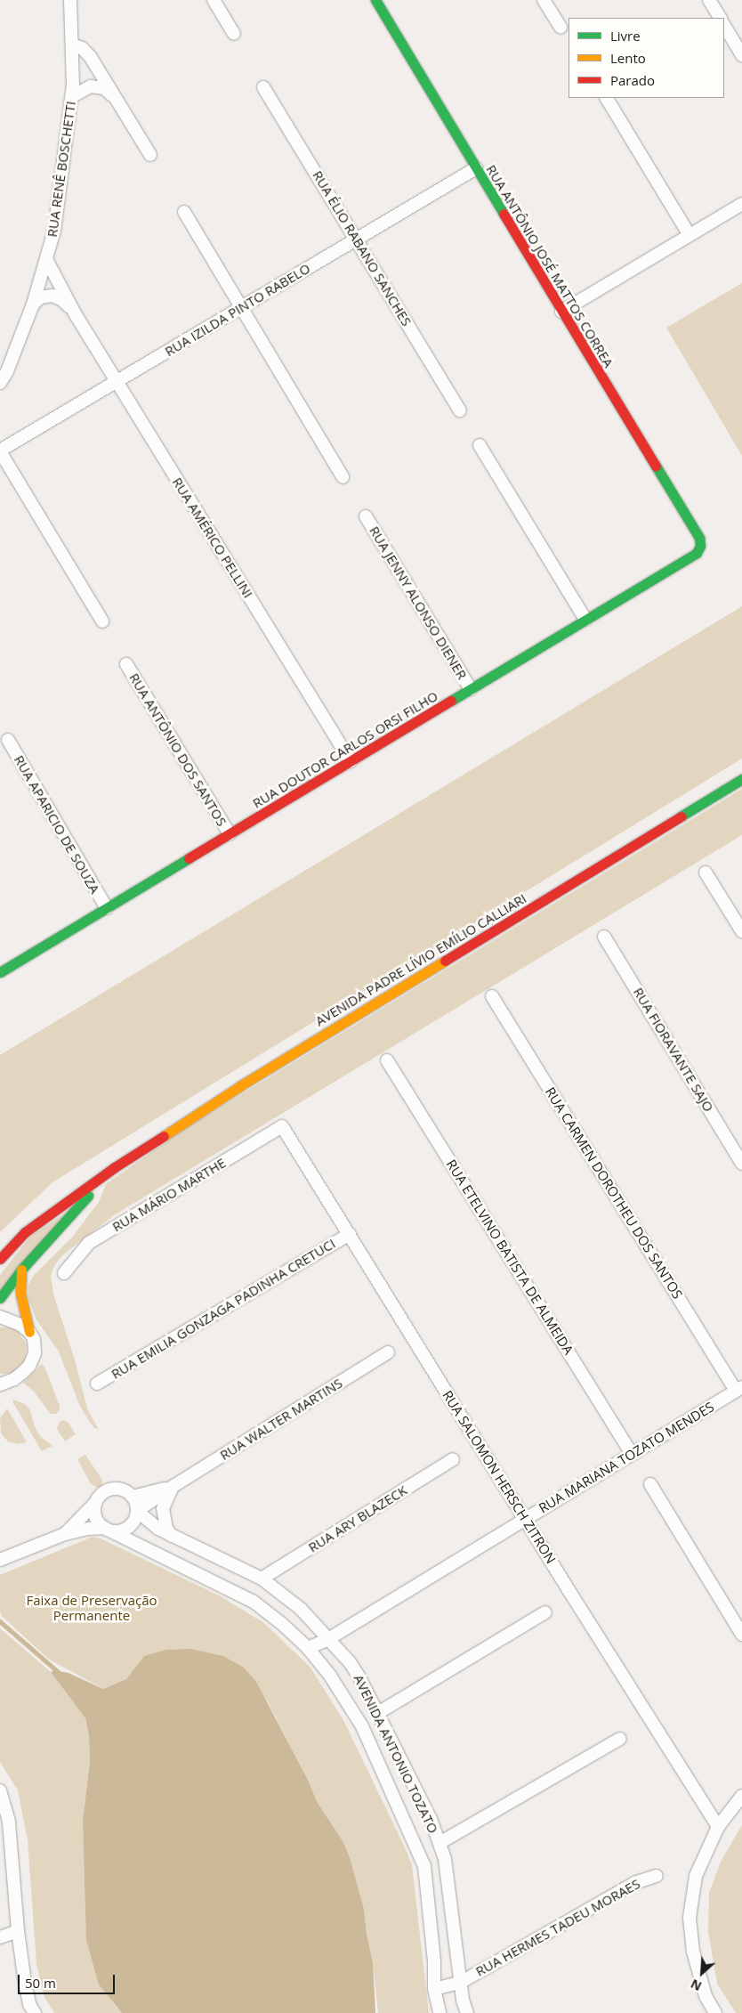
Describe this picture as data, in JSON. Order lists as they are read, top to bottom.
{
  "streets": {
    "street": [
      "RUA RENÊ BOSCHETTI",
      "RUA ÉLIO RABANO SANCHES",
      "RUA ANTÔNIO JOSÉ MATTOS CORREA",
      "RUA IZILDA PINTO RABELO",
      "RUA AMÉRICO PELLINI",
      "RUA JENNY ALONSO DIENER",
      "RUA ANTÔNIO DOS SANTOS",
      "RUA DOUTOR CARLOS ORSI FILHO",
      "RUA APARICIO DE SOUZA",
      "AVENIDA PADRE LÍVIO EMÍLIO CALLIARI",
      "RUA FIORAVANTE SAJO",
      "RUA CARMEN DOROTHEU DOS SANTOS",
      "RUA MÁRIO MARTHE",
      "RUA ETELVINO BATISTA DE ALMEIDA",
      "RUA EMILIA GONZAGA PADINHA CRETUCI",
      "RUA WALTER MARTINS",
      "RUA MARIANA TOZATO MENDES",
      "RUA SALOMON HERSCH ZITRON",
      "RUA ARY BLAZECK",
      "AVENIDA ANTONIO TOZATO",
      "RUA HERMES TADEU MORAES"
    ]
  },
  "crossings": [
    ["RUA RENÊ BOSCHETTI", "RUA AMÉRICO PELLINI"],
    ["RUA ÉLIO RABANO SANCHES", "RUA IZILDA PINTO RABELO"],
    ["RUA ANTÔNIO JOSÉ MATTOS CORREA", "RUA IZILDA PINTO RABELO"],
    ["RUA ANTÔNIO JOSÉ MATTOS CORREA", "RUA DOUTOR CARLOS ORSI FILHO"],
    ["RUA IZILDA PINTO RABELO", "RUA AMÉRICO PELLINI"],
    ["RUA AMÉRICO PELLINI", "RUA DOUTOR CARLOS ORSI FILHO"],
    ["RUA JENNY ALONSO DIENER", "RUA DOUTOR CARLOS ORSI FILHO"],
    ["RUA ANTÔNIO DOS SANTOS", "RUA DOUTOR CARLOS ORSI FILHO"],
    ["RUA DOUTOR CARLOS ORSI FILHO", "RUA APARICIO DE SOUZA"],
    ["RUA CARMEN DOROTHEU DOS SANTOS", "RUA MARIANA TOZATO MENDES"],
    ["RUA MÁRIO MARTHE", "RUA SALOMON HERSCH ZITRON"],
    ["RUA ETELVINO BATISTA DE ALMEIDA", "RUA MARIANA TOZATO MENDES"],
    ["RUA EMILIA GONZAGA PADINHA CRETUCI", "RUA SALOMON HERSCH ZITRON"],
    ["RUA WALTER MARTINS", "AVENIDA ANTONIO TOZATO"],
    ["RUA MARIANA TOZATO MENDES", "RUA SALOMON HERSCH ZITRON"],
    ["RUA MARIANA TOZATO MENDES", "AVENIDA ANTONIO TOZATO"],
    ["RUA ARY BLAZECK", "AVENIDA ANTONIO TOZATO"],
    ["AVENIDA ANTONIO TOZATO", "RUA HERMES TADEU MORAES"]
  ],
  "parks": ["Faixa de Preservação Permanente"],
  "legend": ["Livre", "Lento", "Parado"],
  "scale_bar": "50 m",
  "north": "bottom left"
}
